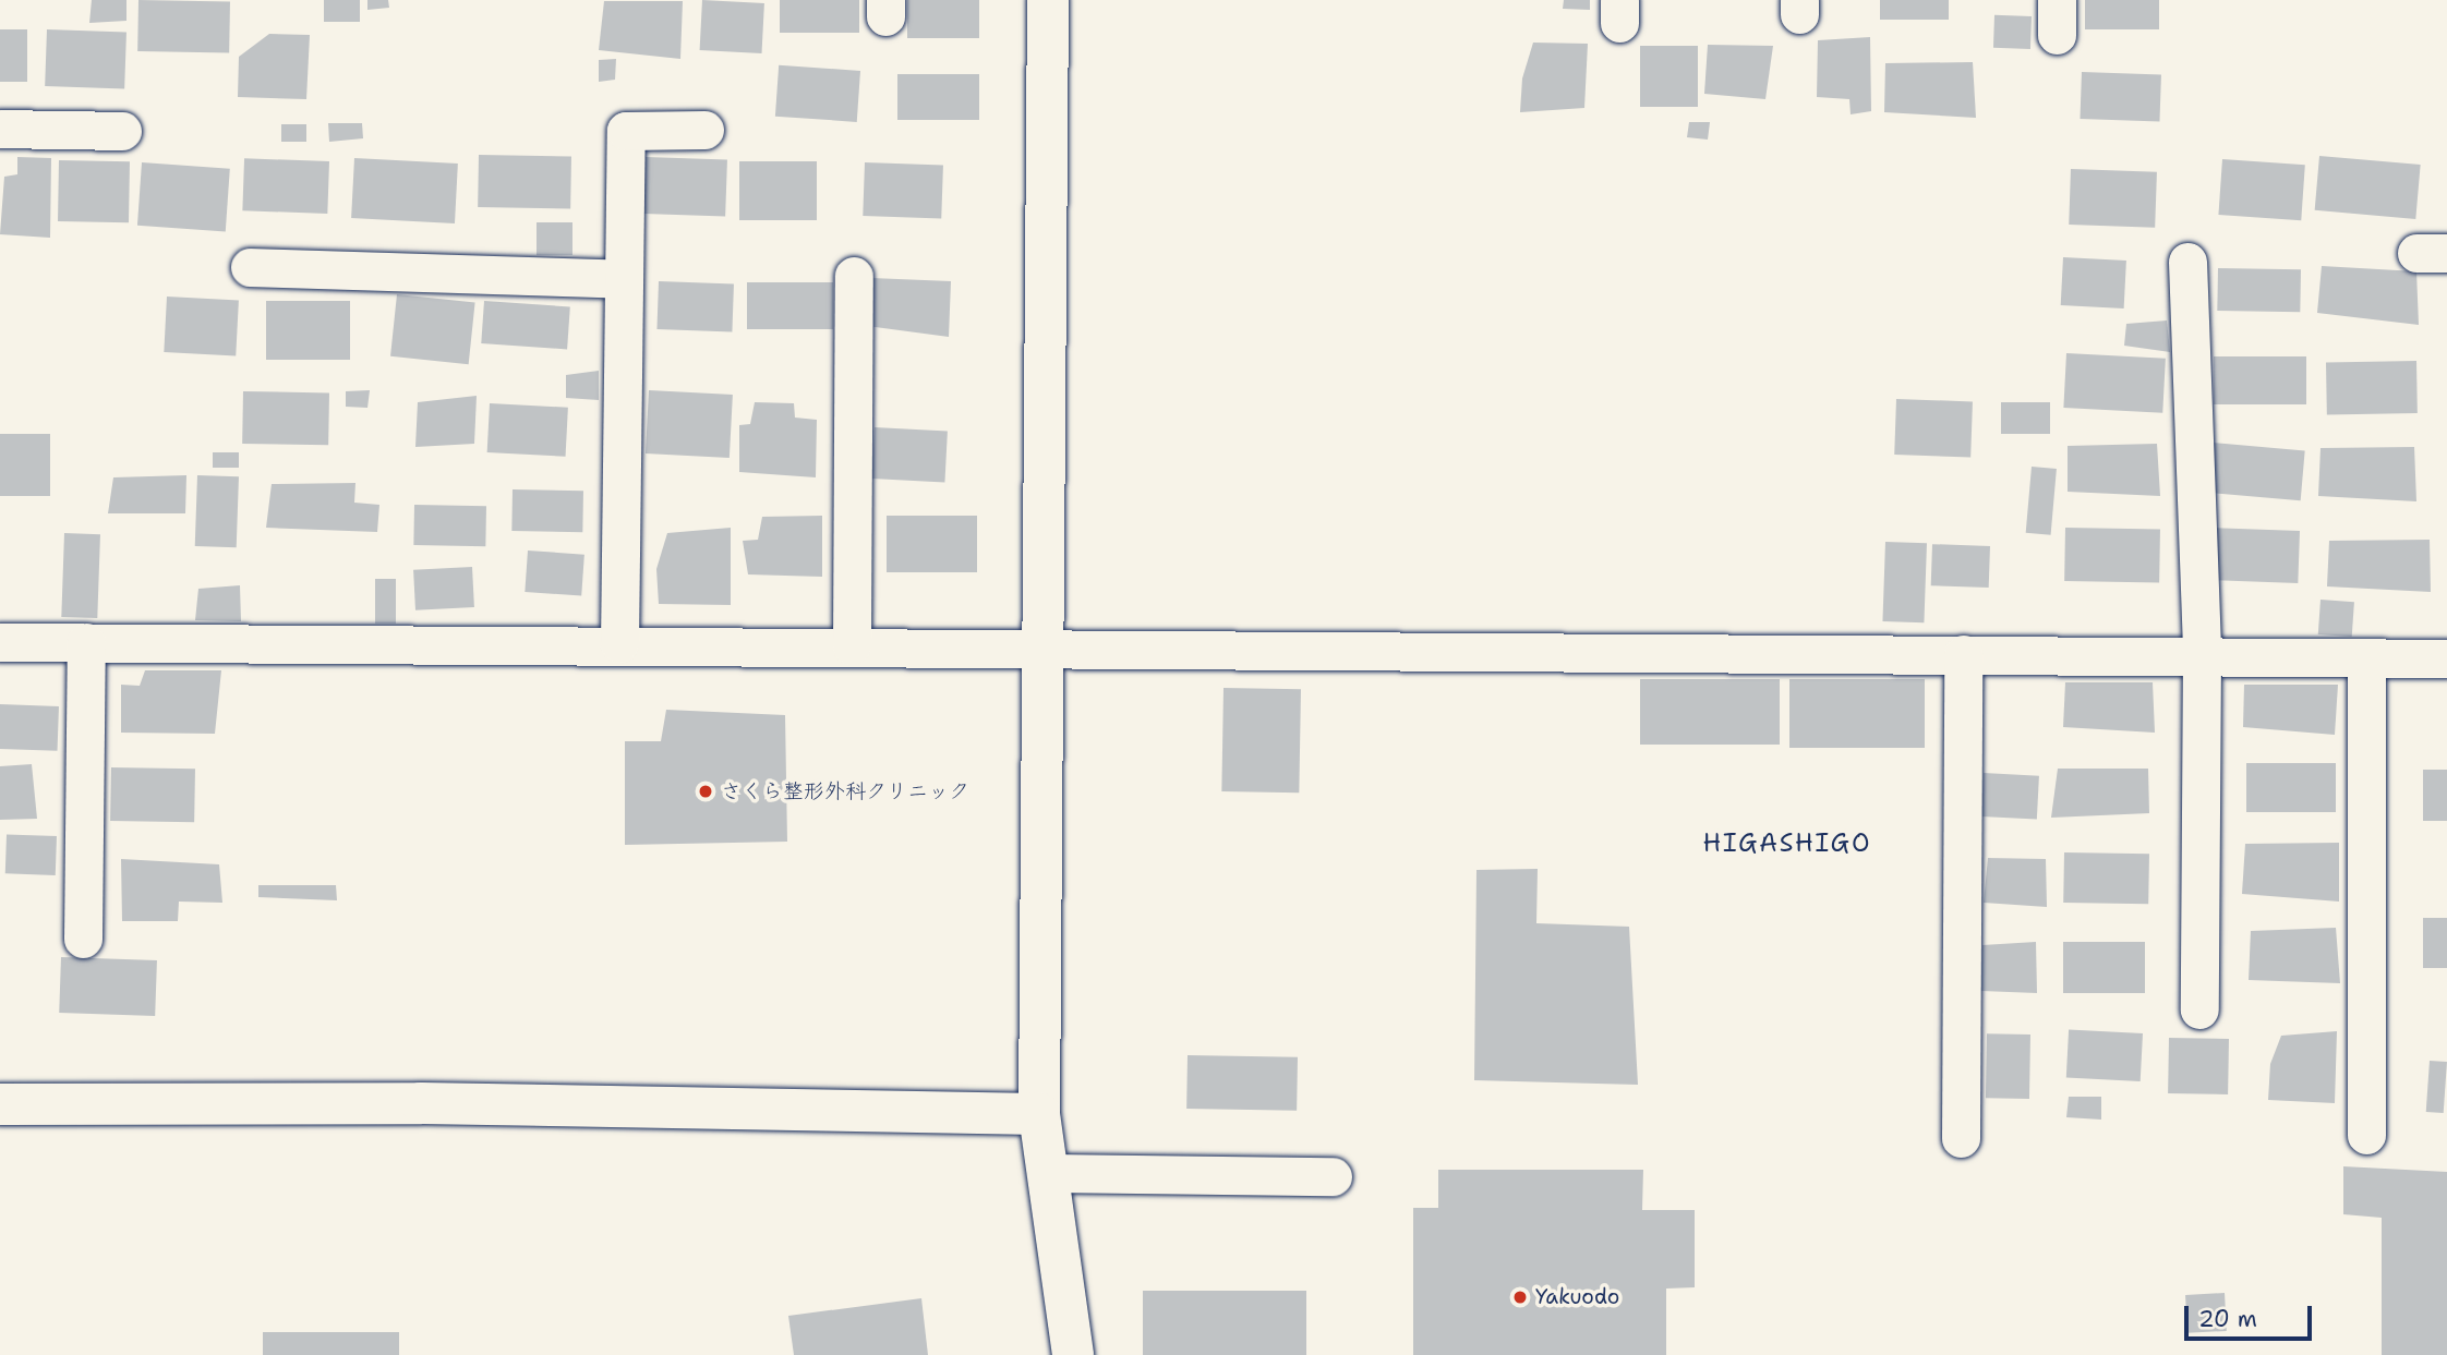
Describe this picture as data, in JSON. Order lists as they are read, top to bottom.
{
  "districts": ["HIGASHIGO"],
  "places": ["さくら整形外科クリニック", "Yakuodo"],
  "scale_bar": "20 m"
}
